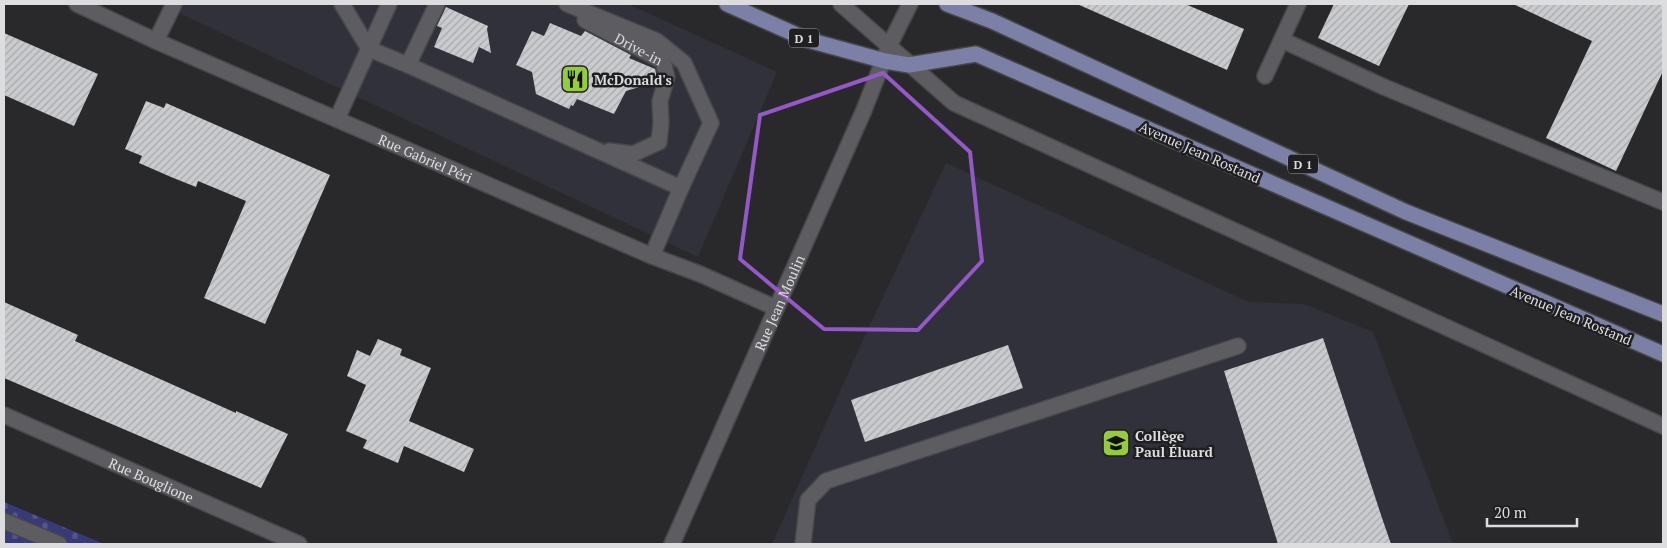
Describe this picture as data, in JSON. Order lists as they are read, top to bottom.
{
  "streets": {
    "main road": ["D 1", "Avenue Jean Rostand"],
    "street": [
      "Drive-in",
      "Rue Gabriel Péri",
      "Rue Jean Moulin",
      "Rue Bouglione"
    ]
  },
  "crossings": [
    ["Avenue Jean Rostand", "Rue Jean Moulin"],
    ["Rue Gabriel Péri", "Rue Jean Moulin"]
  ],
  "places": {
    "restaurant": ["McDonald's"],
    "school or university": ["Collège Paul Éluard"]
  },
  "scale_bar": "20 m"
}
